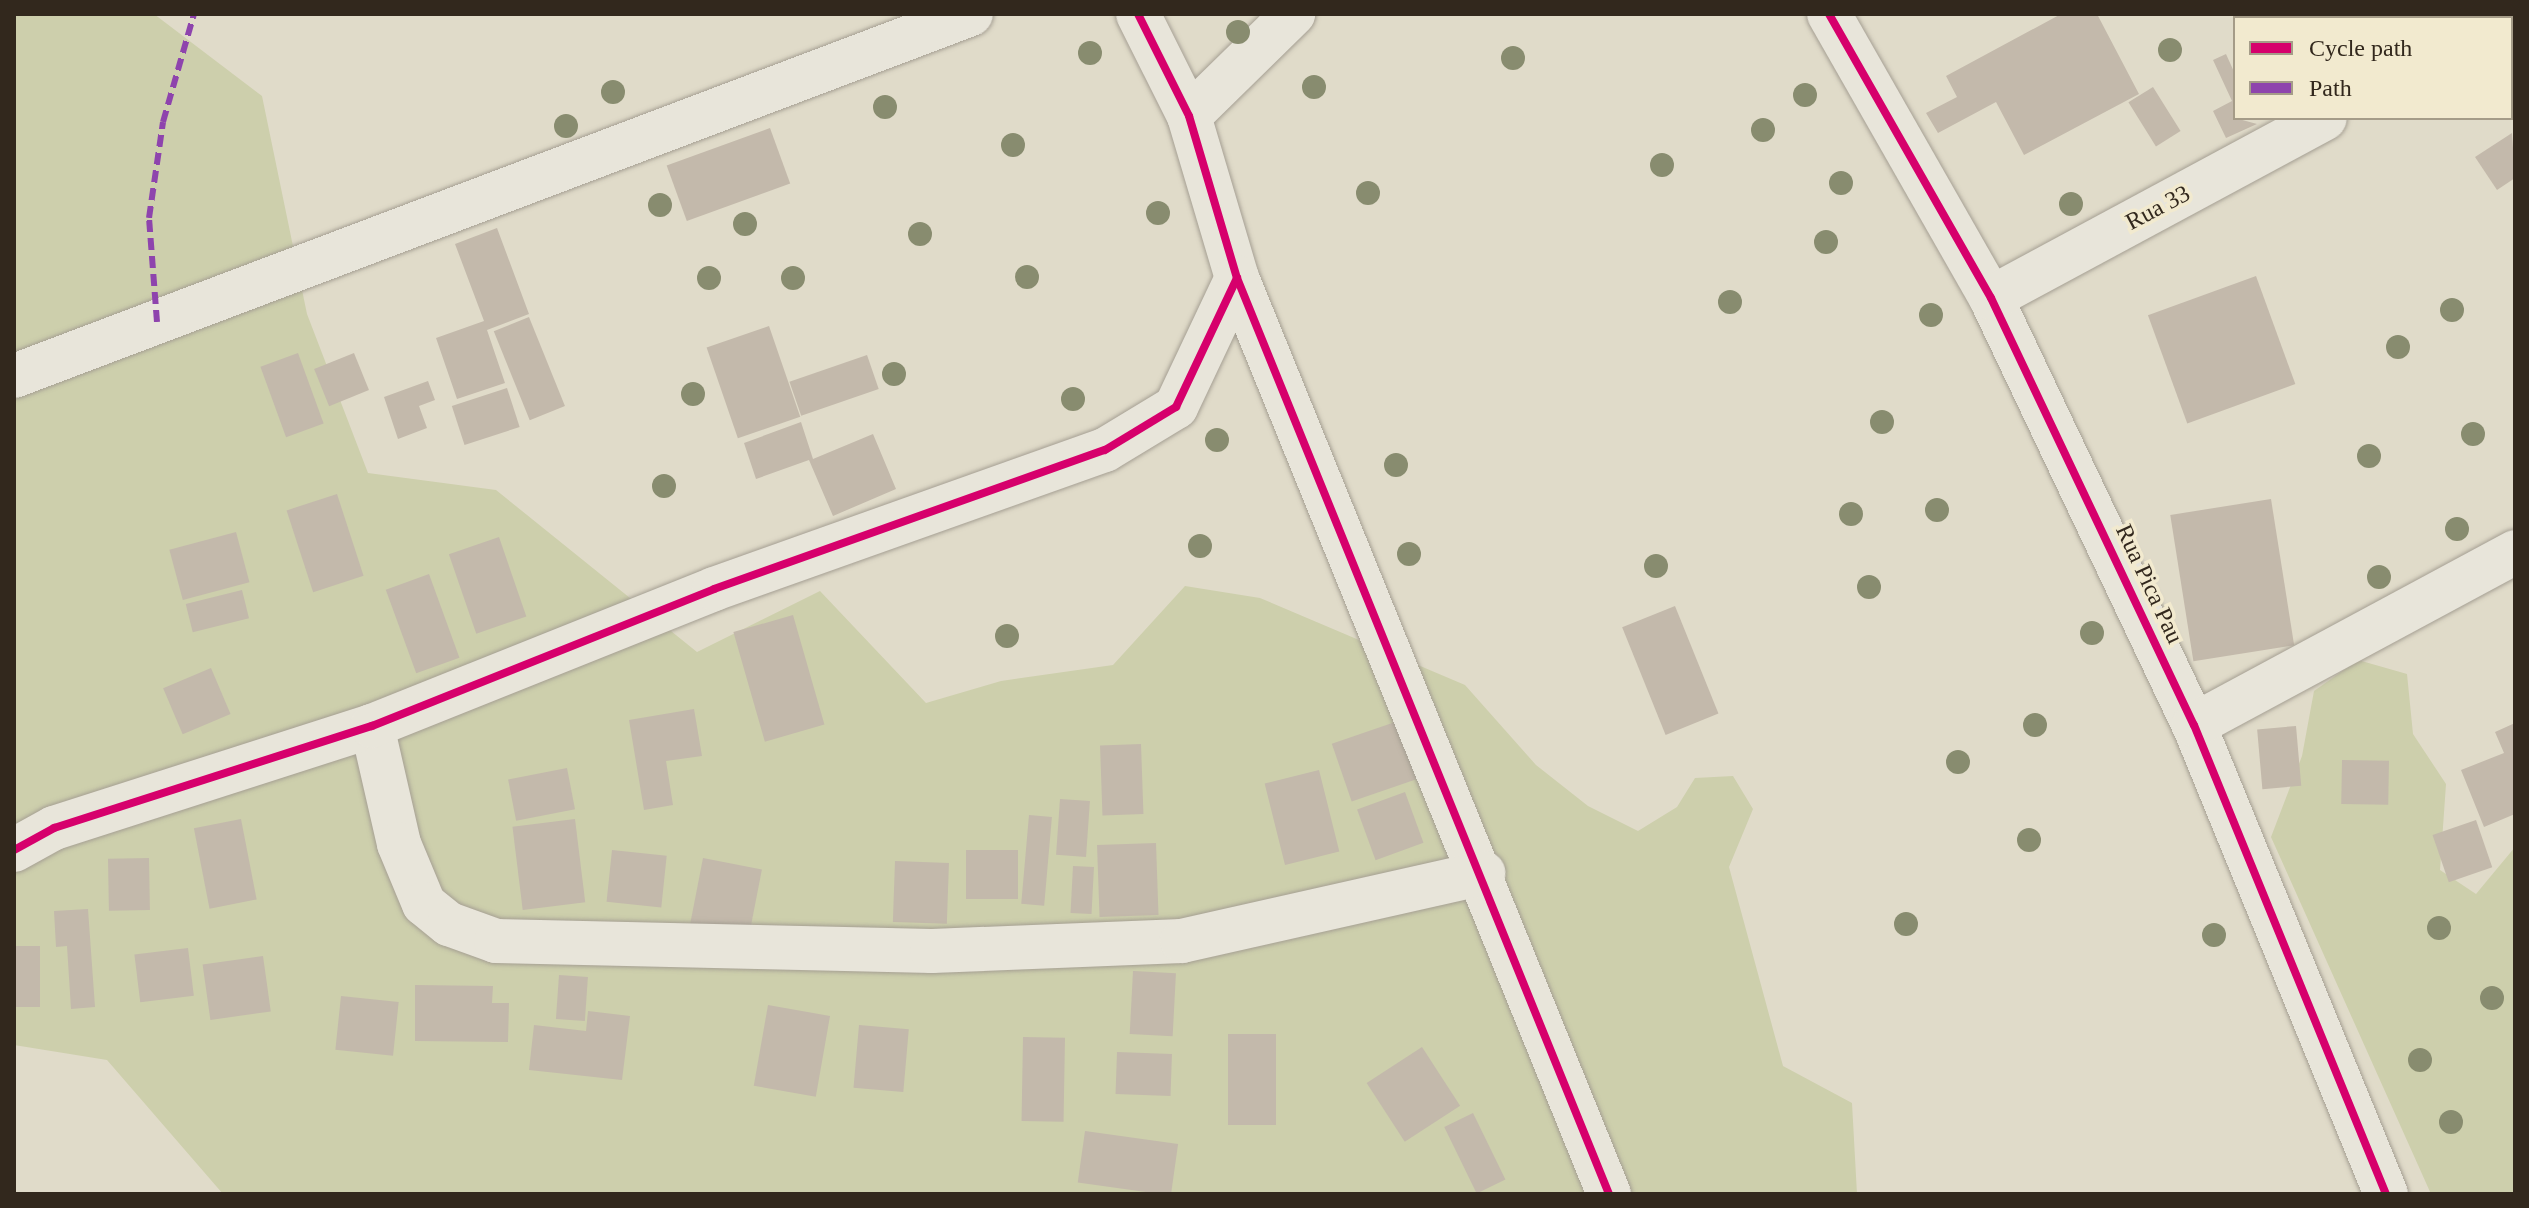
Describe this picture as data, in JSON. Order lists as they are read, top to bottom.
{
  "streets": {
    "street": ["Rua 33", "Rua Pica Pau"]
  },
  "crossings": [
    ["Rua 33", "Rua Pica Pau"]
  ],
  "legend": ["Cycle path", "Path"]
}
